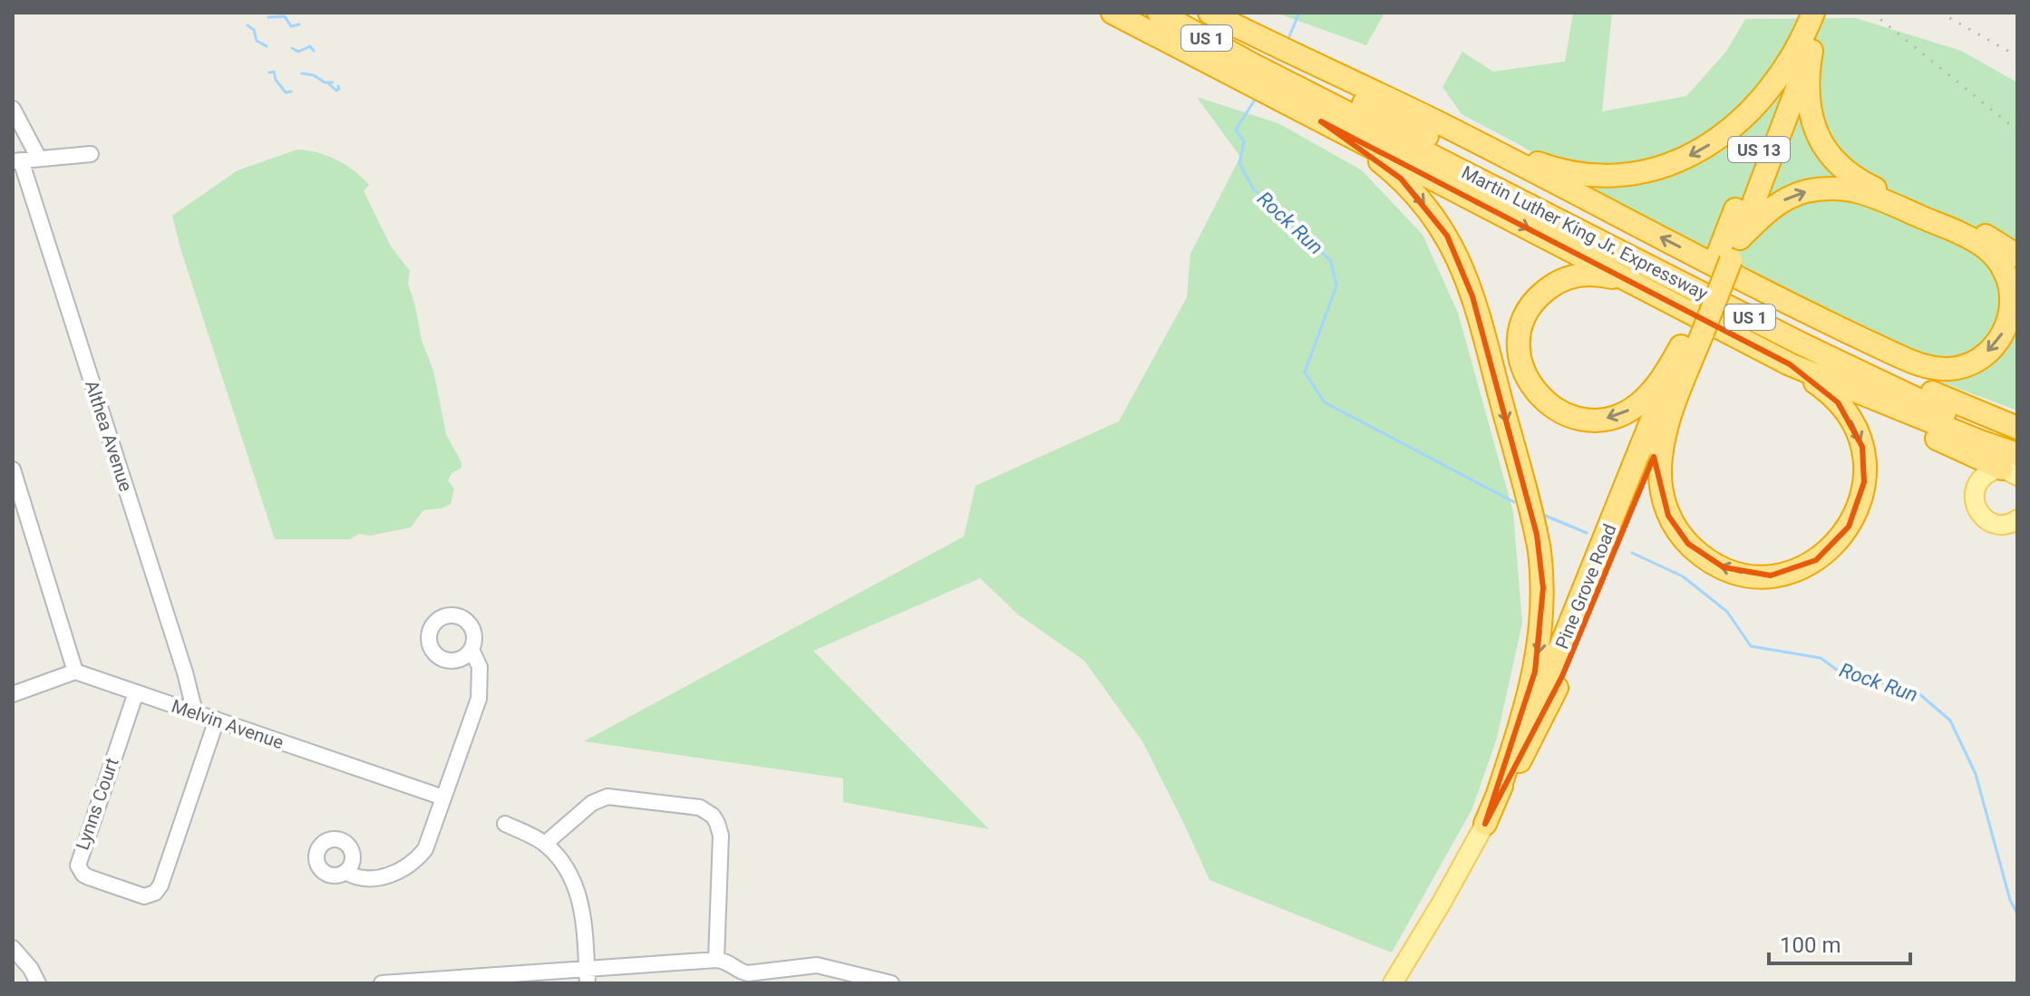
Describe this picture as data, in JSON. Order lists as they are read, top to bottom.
{
  "streets": {
    "highway": [
      "US 1",
      "US 13",
      "Martin Luther King Jr. Expressway",
      "Pine Grove Road"
    ],
    "street": ["Althea Avenue", "Melvin Avenue", "Lynns Court"]
  },
  "crossings": [
    ["US 13", "Pine Grove Road"],
    ["Althea Avenue", "Melvin Avenue"],
    ["Melvin Avenue", "Lynns Court"]
  ],
  "water": ["Rock Run"],
  "scale_bar": "100 m"
}
